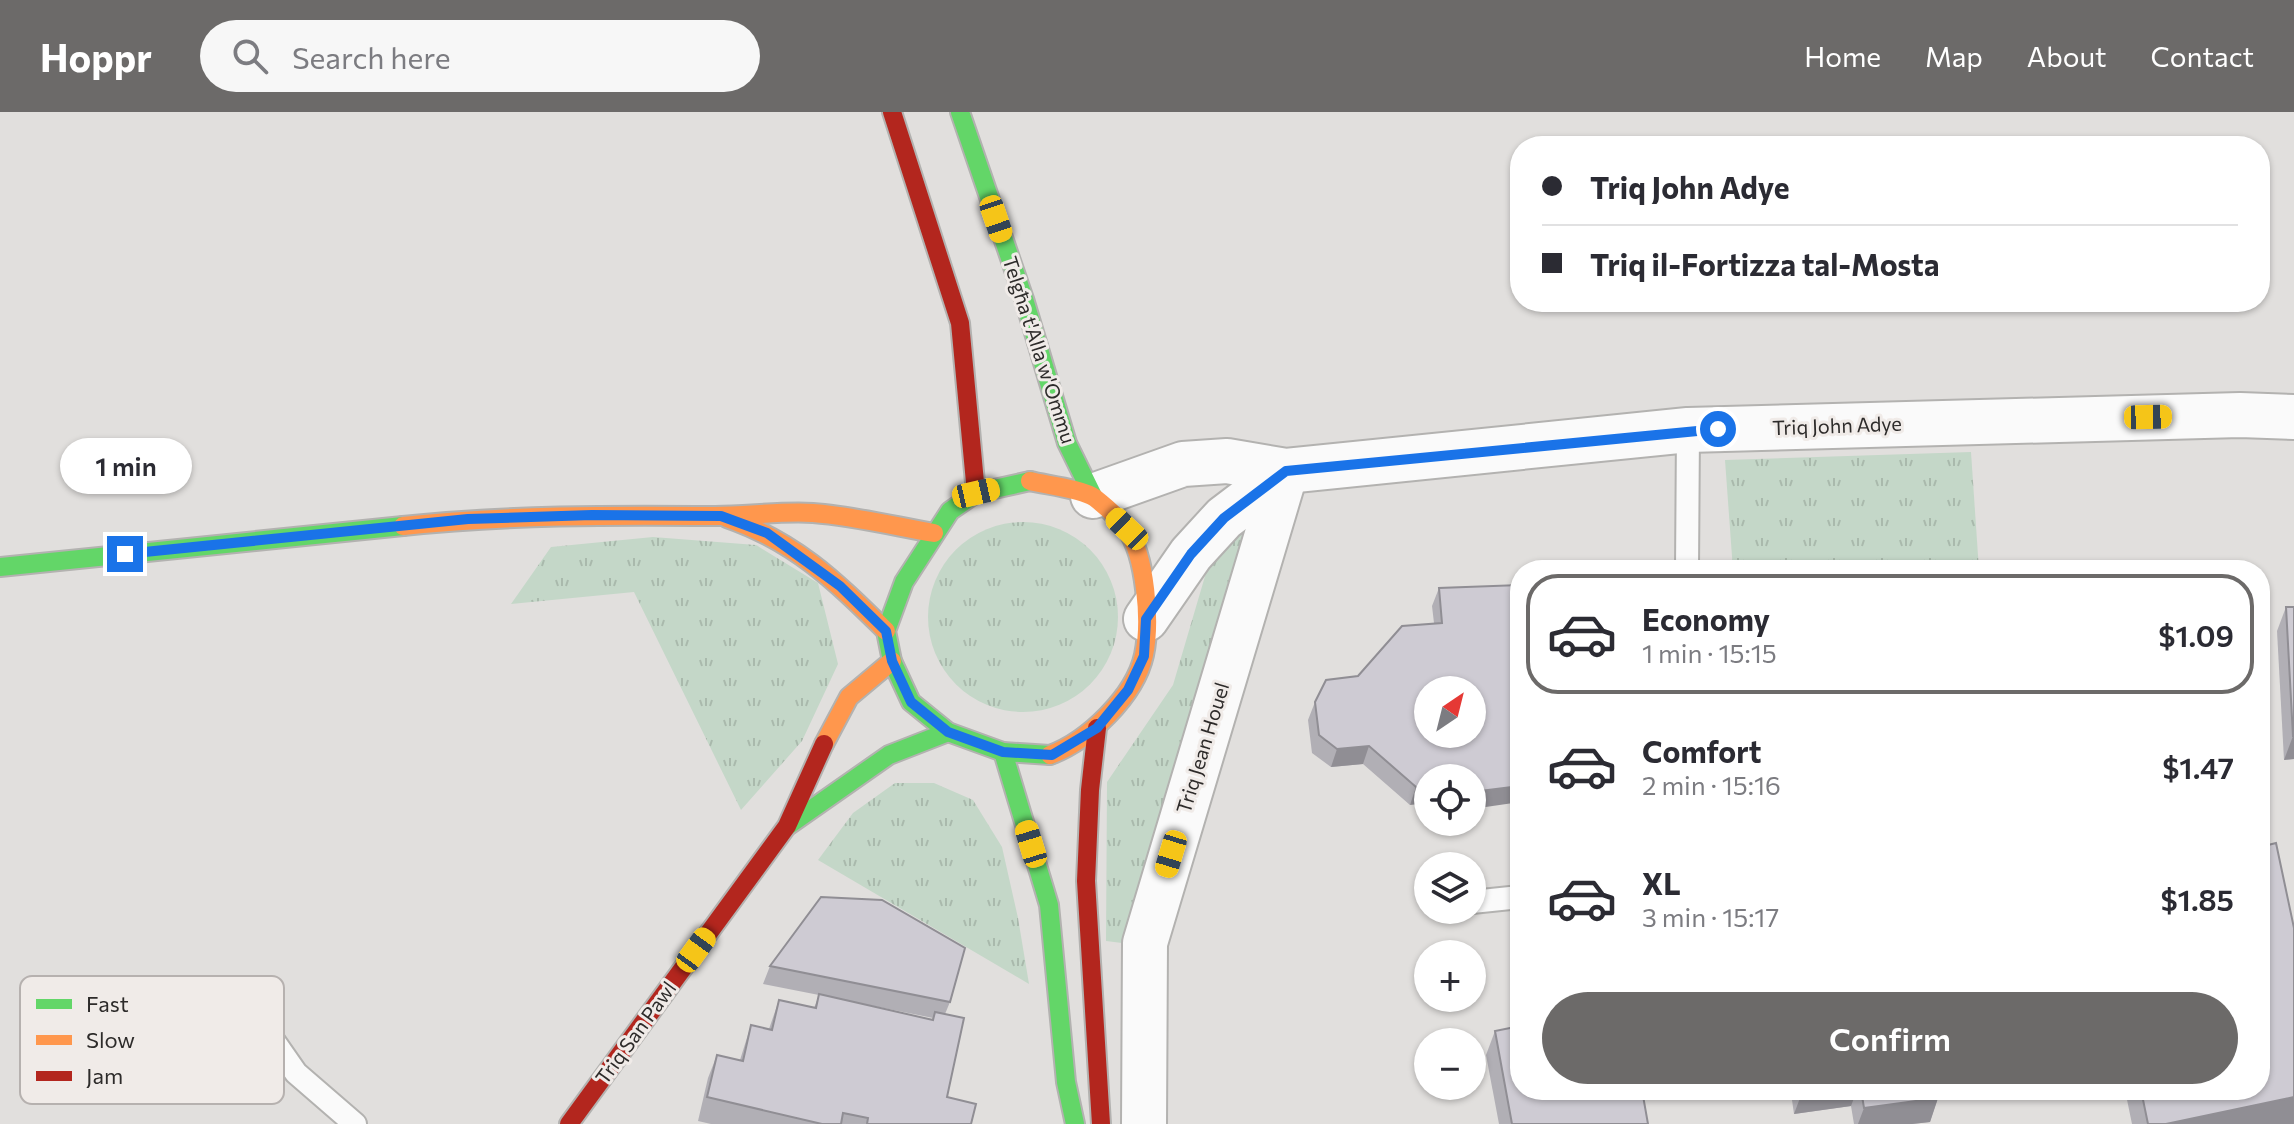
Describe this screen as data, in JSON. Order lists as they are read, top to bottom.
{
  "streets": {
    "main road": ["Telgħa t'Alla w'Ommu", "Triq Jean Houel", "Triq San Pawl"],
    "street": ["Triq John Adye"]
  },
  "crossings": [
    ["Telgħa t'Alla w'Ommu", "Triq John Adye"],
    ["Telgħa t'Alla w'Ommu", "Triq Jean Houel"],
    ["Telgħa t'Alla w'Ommu", "Triq San Pawl"],
    ["Triq John Adye", "Triq Jean Houel"],
    ["Triq John Adye", "Triq San Pawl"],
    ["Triq Jean Houel", "Triq San Pawl"]
  ],
  "legend": ["Fast", "Slow", "Jam"],
  "north": "top right",
  "page": {
    "header": "Hoppr",
    "search": "Search here",
    "nav": [
      "Home",
      "Map",
      "About",
      "Contact"
    ],
    "banner": ["Triq John Adye", "Triq il-Fortizza tal-Mosta"],
    "bubble": "1 min",
    "list": [
      {
        "name": "Economy",
        "note": "1 min · 15:15",
        "value": "$1.09"
      },
      {
        "name": "Comfort",
        "note": "2 min · 15:16",
        "value": "$1.47"
      },
      {
        "name": "XL",
        "note": "3 min · 15:17",
        "value": "$1.85"
      }
    ],
    "map_buttons": ["+", "−"],
    "buttons": "Confirm"
  }
}
